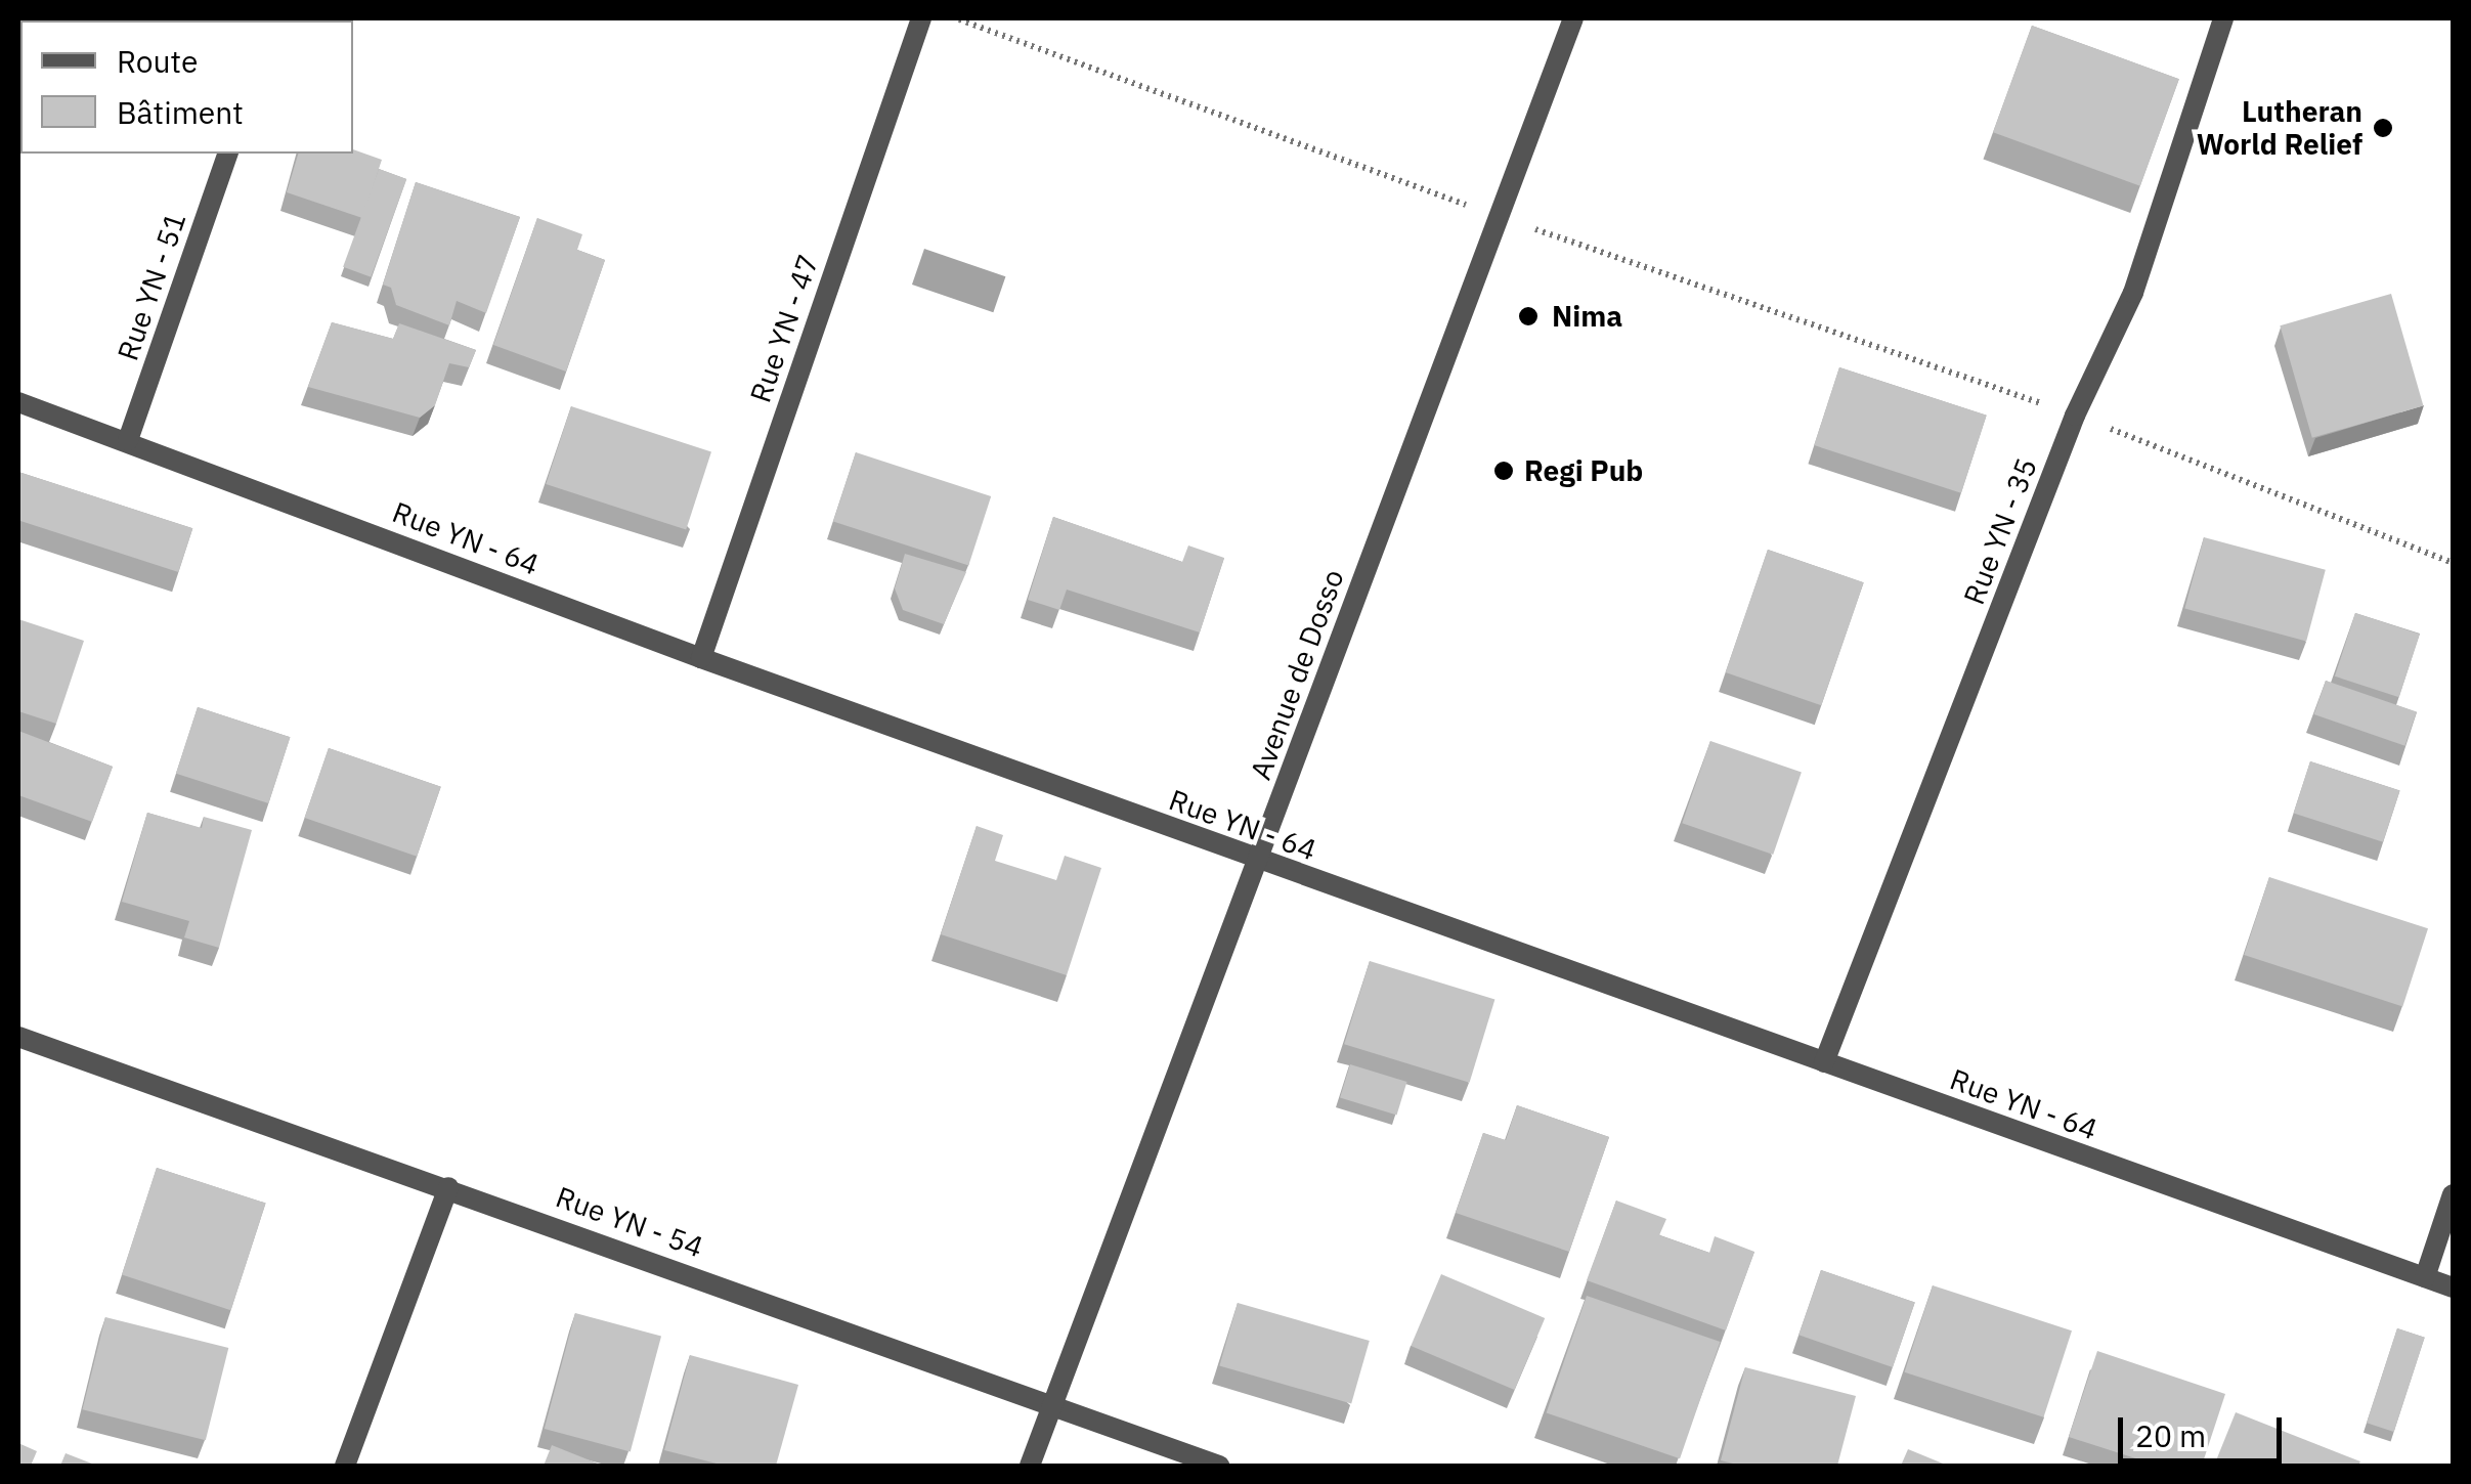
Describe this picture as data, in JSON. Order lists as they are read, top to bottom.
{
  "streets": {
    "street": [
      "Rue YN - 51",
      "Rue YN - 47",
      "Rue YN - 35",
      "Rue YN - 64",
      "Avenue de Dosso",
      "Rue YN - 54"
    ]
  },
  "crossings": [
    ["Rue YN - 51", "Rue YN - 64"],
    ["Rue YN - 47", "Rue YN - 64"],
    ["Rue YN - 35", "Rue YN - 64"],
    ["Rue YN - 64", "Avenue de Dosso"],
    ["Avenue de Dosso", "Rue YN - 54"]
  ],
  "places": ["Lutheran World Relief", "Nima", "Regi Pub"],
  "legend": ["Route", "Bâtiment"],
  "scale_bar": "20 m"
}
